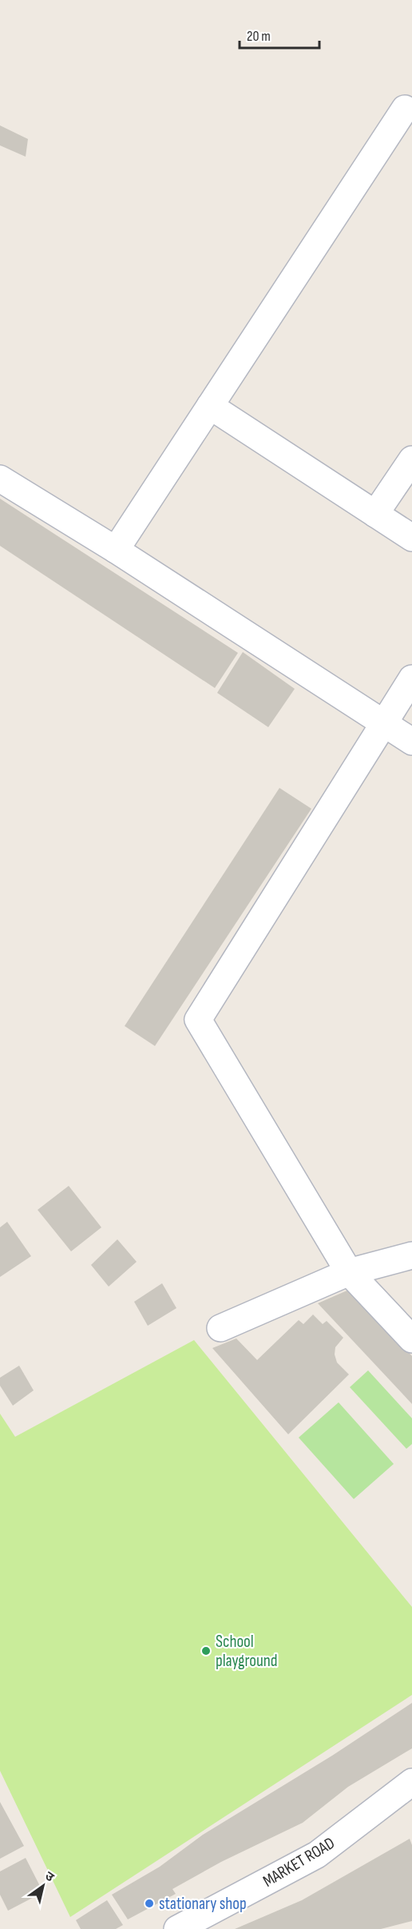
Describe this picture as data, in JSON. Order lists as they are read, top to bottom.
{
  "streets": {
    "street": ["MARKET ROAD"]
  },
  "places": ["School playground", "stationary shop"],
  "scale_bar": "20 m",
  "north": "top right"
}
